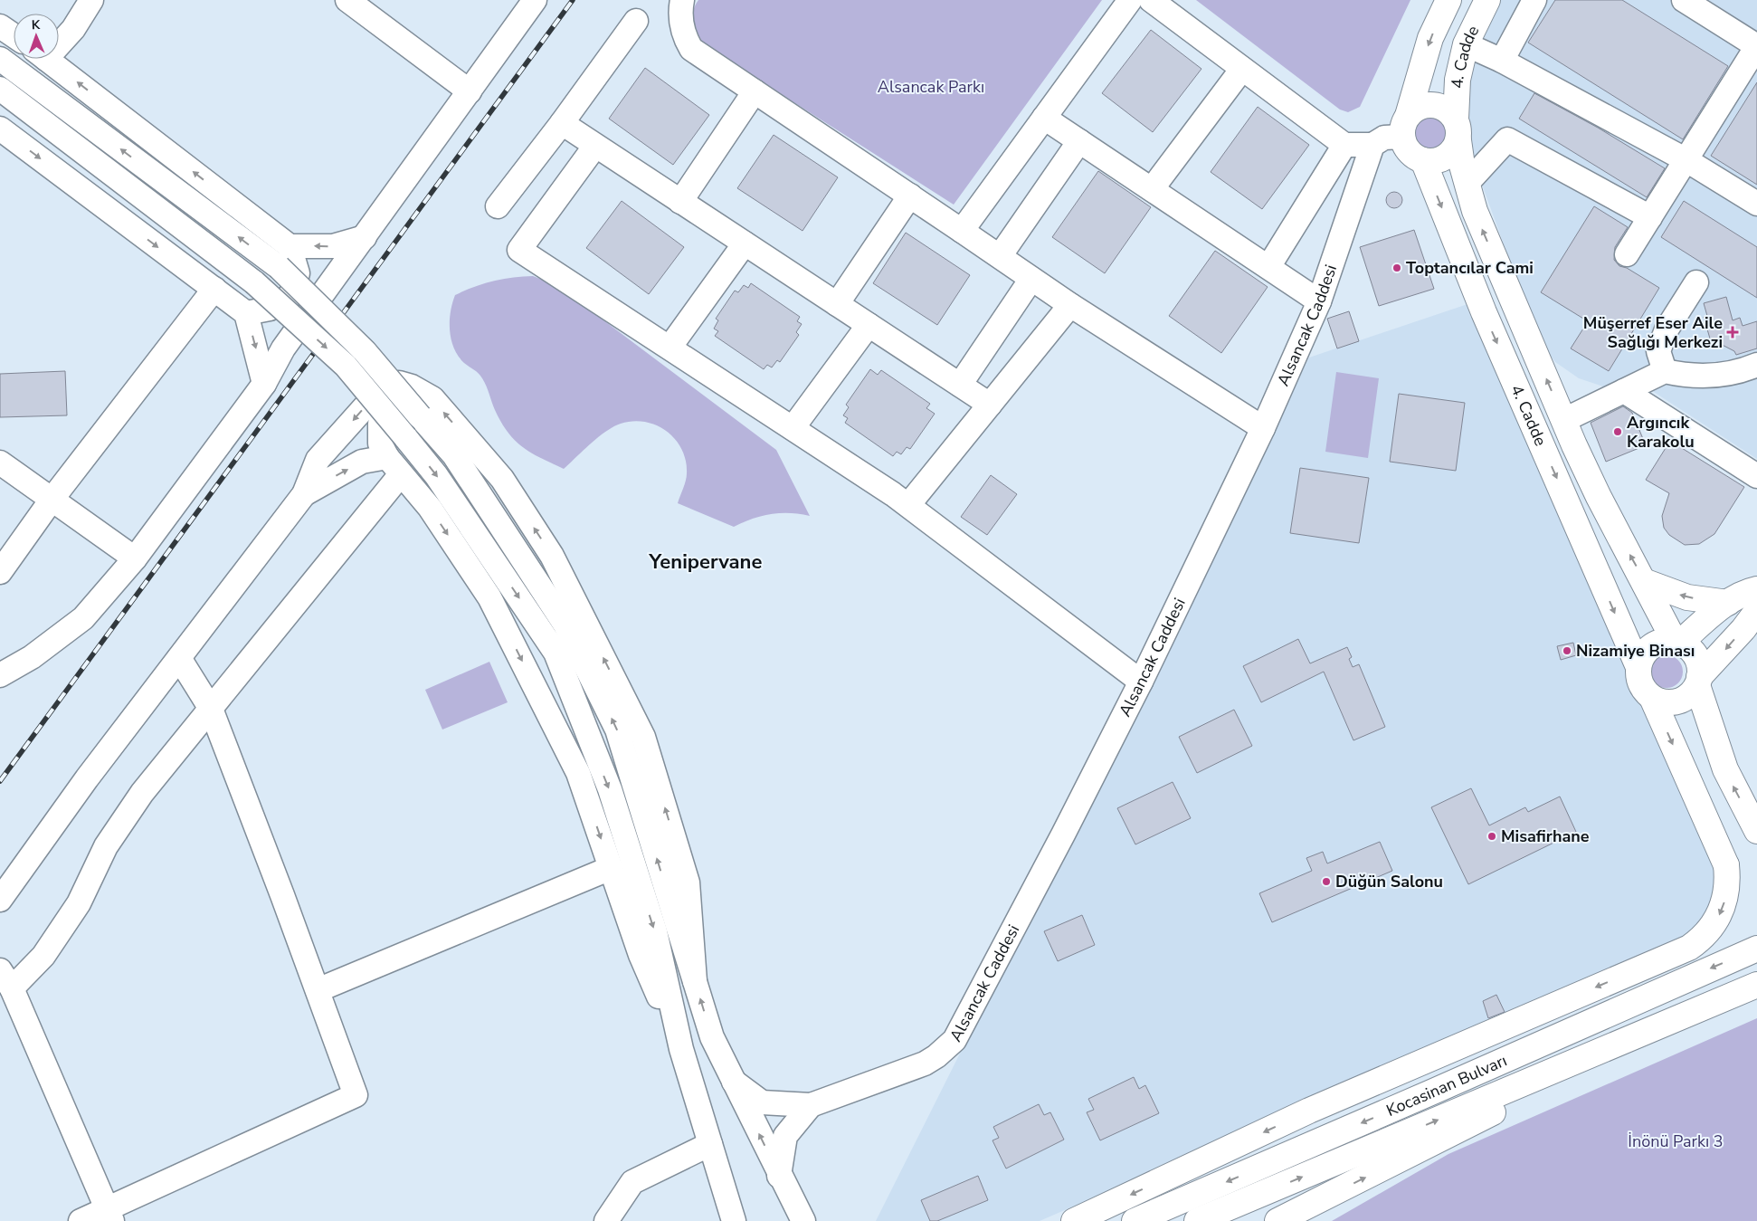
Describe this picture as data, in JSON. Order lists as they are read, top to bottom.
{
  "streets": {
    "main road": ["4. Cadde", "Kocasinan Bulvarı"],
    "street": ["Alsancak Caddesi"]
  },
  "districts": ["Yenipervane"],
  "parks": ["Alsancak Parkı", "İnönü Parkı 3"],
  "places": {
    "other": [
      "Toptancılar Cami",
      "Argıncık Karakolu",
      "Nizamiye Binası",
      "Misafirhane",
      "Düğün Salonu"
    ],
    "health": ["Müşerref Eser Aile Sağlığı Merkezi"]
  },
  "north": "top"
}
